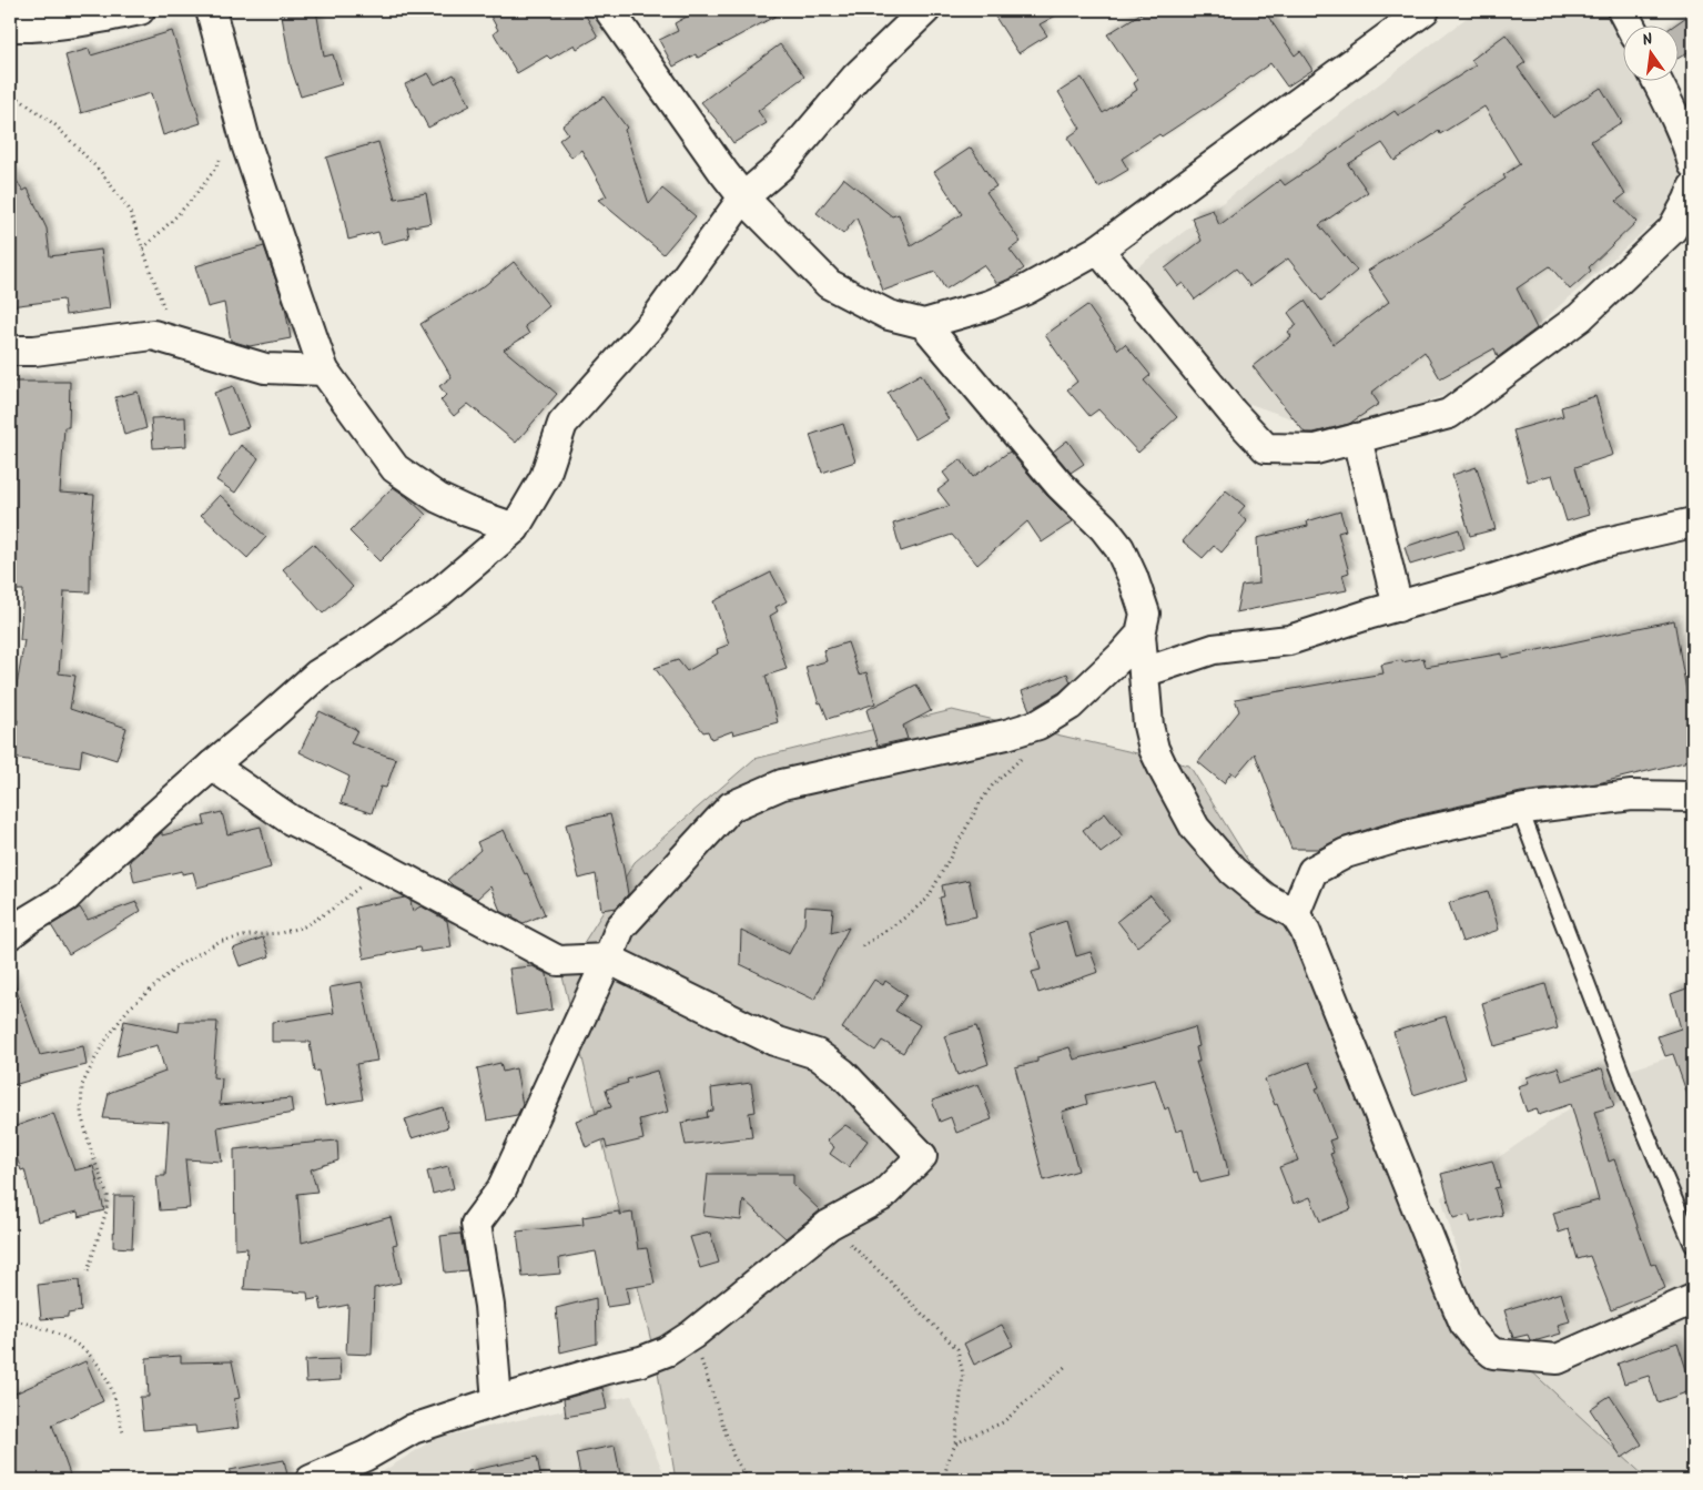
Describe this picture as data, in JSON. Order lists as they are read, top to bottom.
{
  "north": "top"
}
